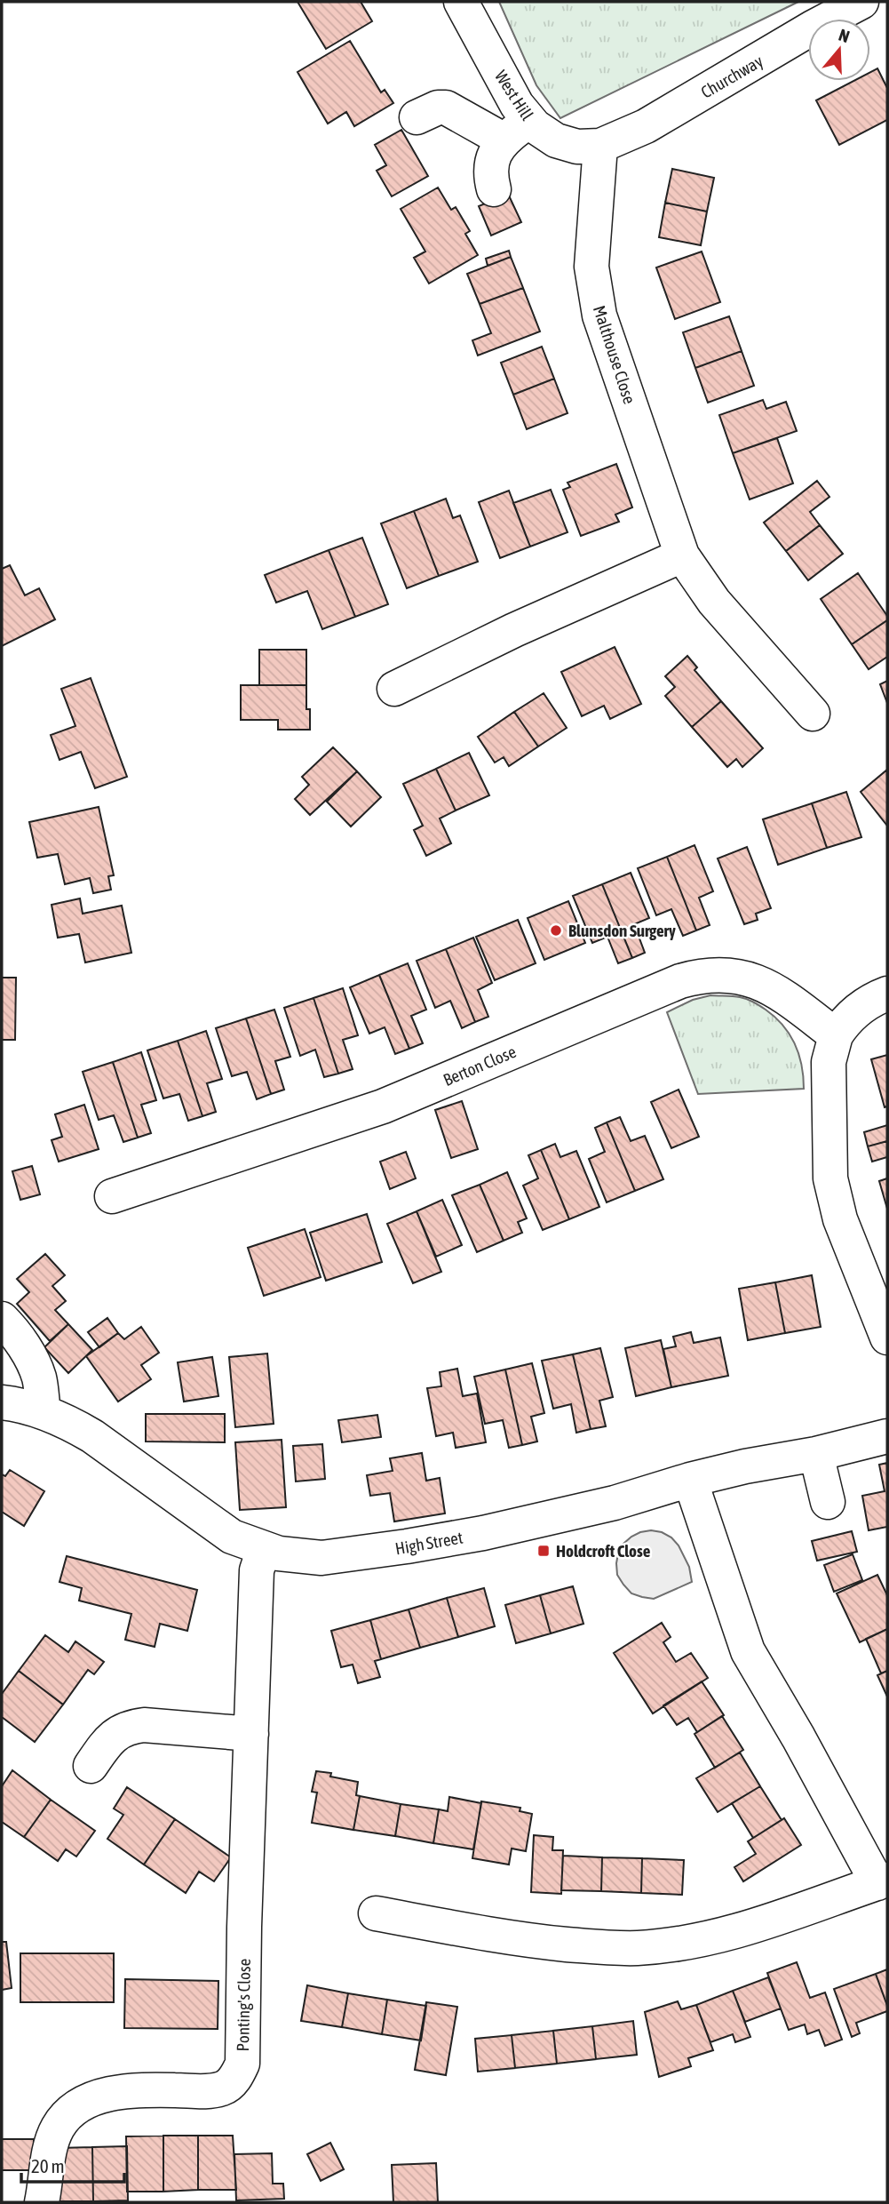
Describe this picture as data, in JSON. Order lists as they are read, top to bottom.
{
  "streets": {
    "street": [
      "Churchway",
      "West Hill",
      "Malthouse Close",
      "Berton Close",
      "High Street",
      "Ponting's Close"
    ]
  },
  "crossings": [
    ["Churchway", "West Hill"],
    ["Churchway", "Malthouse Close"],
    ["West Hill", "Malthouse Close"],
    ["High Street", "Ponting's Close"]
  ],
  "places": {
    "other": ["Blunsdon Surgery"],
    "transit": ["Holdcroft Close"]
  },
  "scale_bar": "20 m",
  "north": "top"
}
